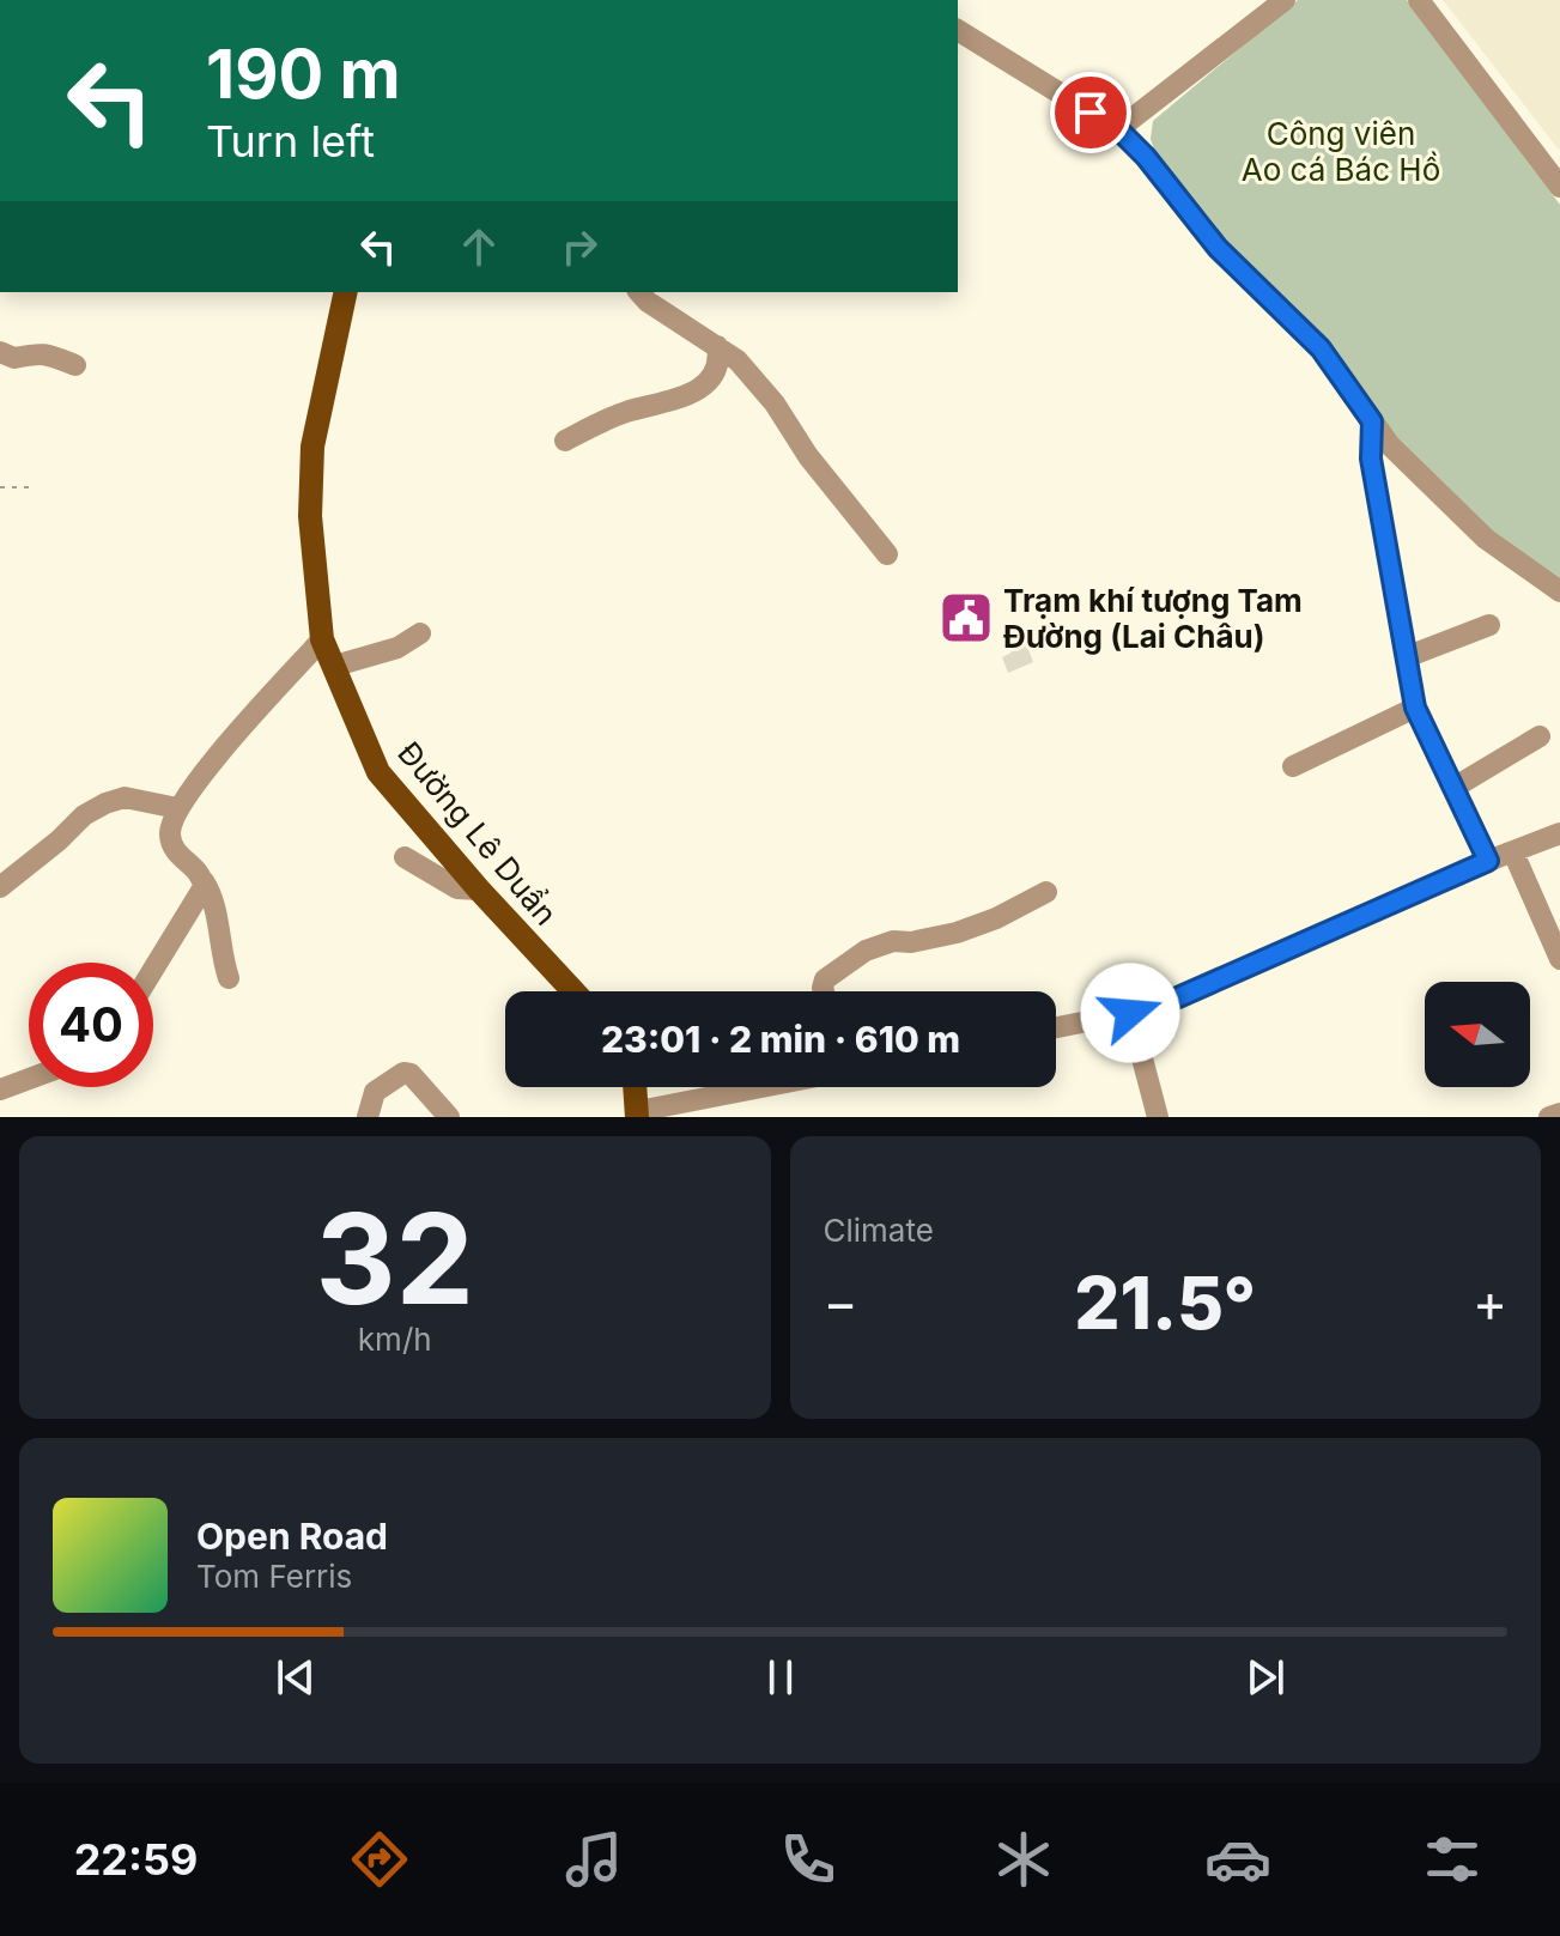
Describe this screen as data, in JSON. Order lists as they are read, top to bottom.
{
  "streets": {
    "main road": ["Đường Lê Duẩn"]
  },
  "parks": ["Công viên Ao cá Bác Hồ"],
  "places": {
    "public building": ["Trạm khí tượng Tam Đường (Lai Châu)"]
  },
  "north": "left",
  "page": {
    "turn": ["190 m", "Turn left"],
    "limit": "40",
    "trip": "23:01 · 2 min · 610 m",
    "tile": [
      ["32", "km/h"],
      "Climate"
    ],
    "heat": ["−", "21.5°", "+"],
    "song": ["Open Road", "Tom Ferris"],
    "tabs": "22:59"
  }
}
